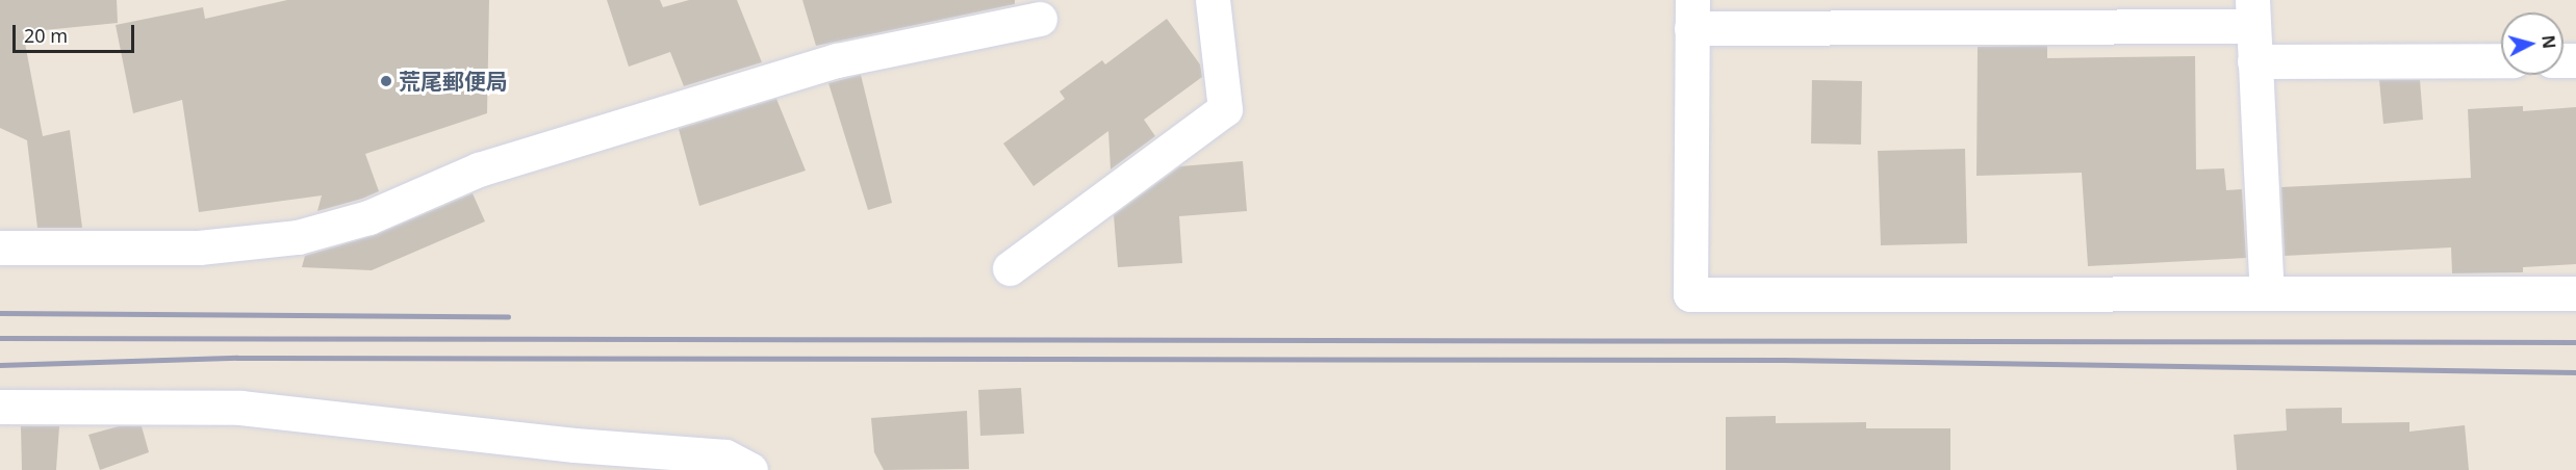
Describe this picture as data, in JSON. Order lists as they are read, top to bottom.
{
  "places": ["荒尾郵便局"],
  "scale_bar": "20 m",
  "north": "right"
}
